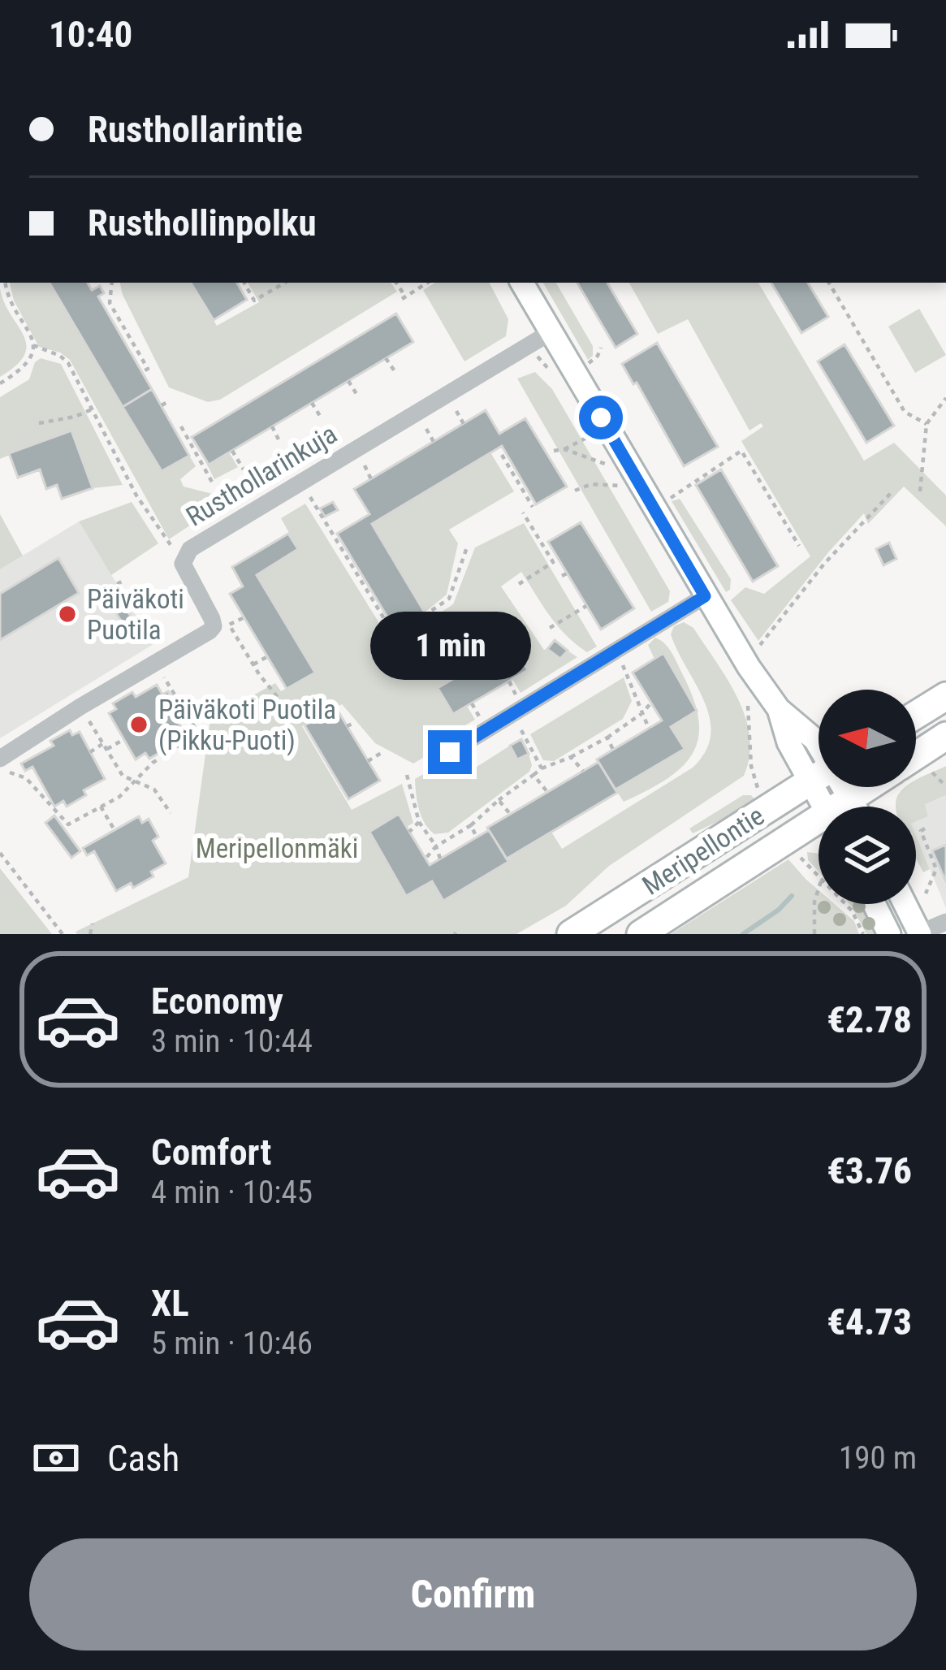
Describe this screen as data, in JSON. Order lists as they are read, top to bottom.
{
  "streets": {
    "main road": ["Meripellontie"],
    "street": ["Rusthollarinkuja"]
  },
  "parks": ["Meripellonmäki"],
  "places": ["Päiväkoti Puotila", "Päiväkoti Puotila (Pikku-Puoti)"],
  "north": "left",
  "page": {
    "status": "10:40",
    "banner": ["Rusthollarintie", "Rusthollinpolku"],
    "bubble": "1 min",
    "list": [
      {
        "name": "Economy",
        "note": "3 min · 10:44",
        "value": "€2.78"
      },
      {
        "name": "Comfort",
        "note": "4 min · 10:45",
        "value": "€3.76"
      },
      {
        "name": "XL",
        "note": "5 min · 10:46",
        "value": "€4.73"
      }
    ],
    "pay": ["Cash", "190 m"],
    "buttons": "Confirm"
  }
}
